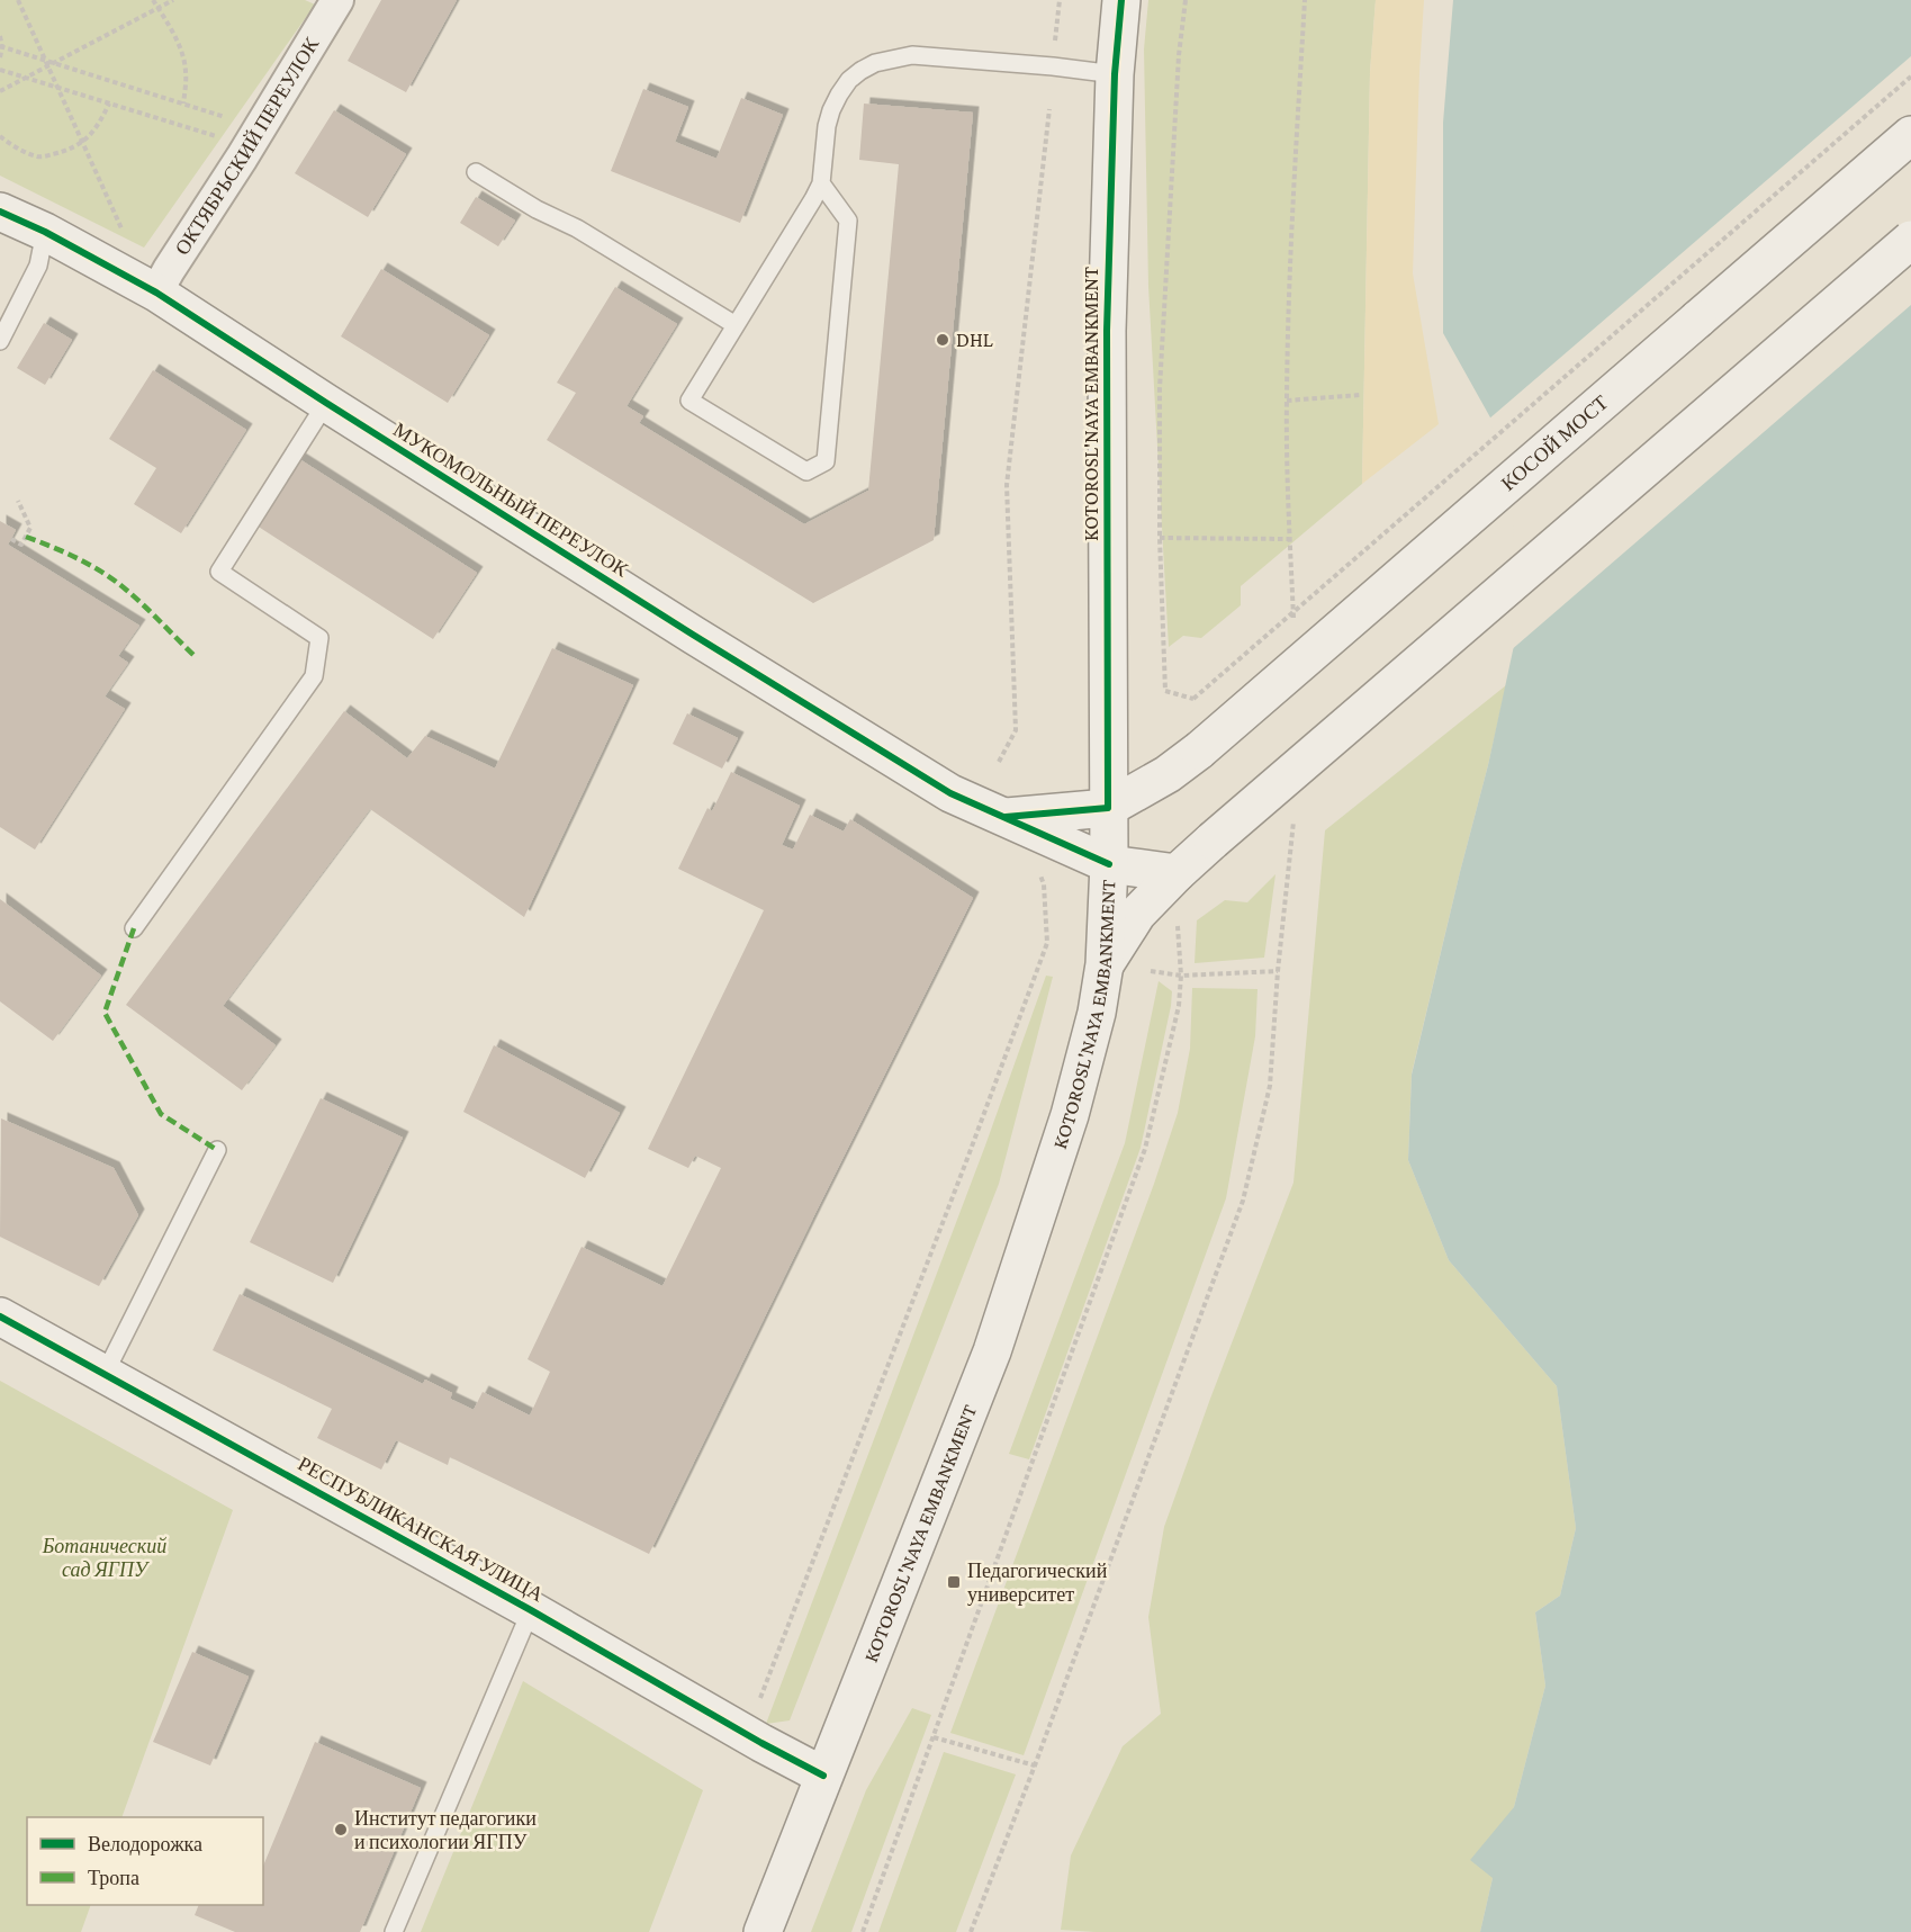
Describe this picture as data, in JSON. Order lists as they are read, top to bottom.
{
  "streets": {
    "main road": [
      "KOTOROSL'NAYA EMBANKMENT",
      "КОСОЙ МОСТ",
      "МУКОМОЛЬНЫЙ ПЕРЕУЛОК",
      "РЕСПУБЛИКАНСКАЯ УЛИЦА"
    ],
    "street": ["ОКТЯБРЬСКИЙ ПЕРЕУЛОК"]
  },
  "crossings": [
    ["ОКТЯБРЬСКИЙ ПЕРЕУЛОК", "МУКОМОЛЬНЫЙ ПЕРЕУЛОК"],
    ["KOTOROSL'NAYA EMBANKMENT", "КОСОЙ МОСТ"],
    ["KOTOROSL'NAYA EMBANKMENT", "МУКОМОЛЬНЫЙ ПЕРЕУЛОК"],
    ["KOTOROSL'NAYA EMBANKMENT", "РЕСПУБЛИКАНСКАЯ УЛИЦА"]
  ],
  "parks": ["Ботанический сад ЯГПУ"],
  "places": {
    "other": ["DHL", "Институт педагогики и психологии ЯГПУ"],
    "transit": ["Педагогический университет"]
  },
  "legend": ["Велодорожка", "Тропа"]
}
